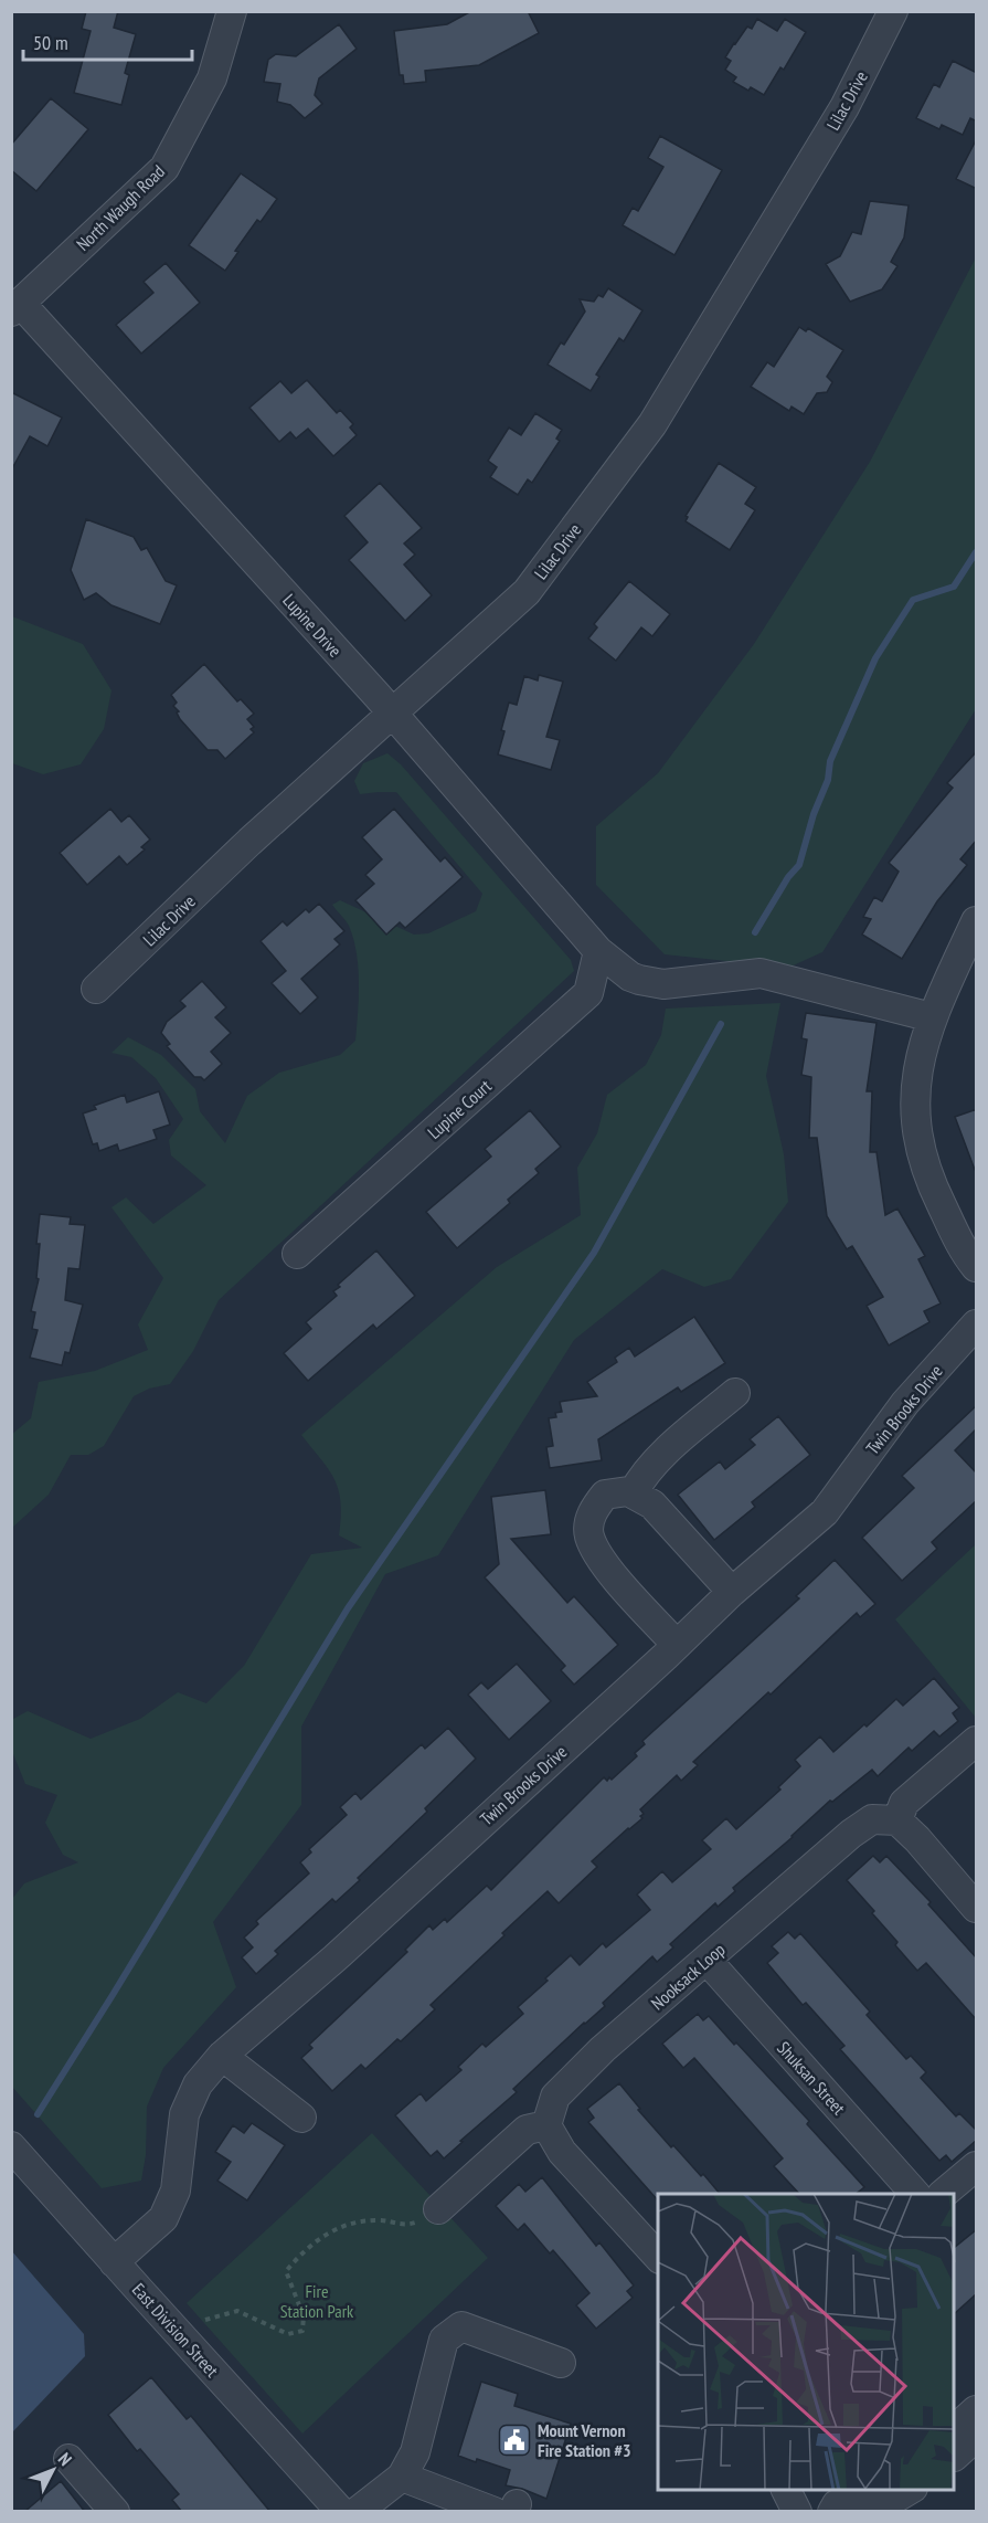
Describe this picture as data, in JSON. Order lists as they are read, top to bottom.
{
  "streets": {
    "street": [
      "Lilac Drive",
      "North Waugh Road",
      "Lupine Drive",
      "Lupine Court",
      "Twin Brooks Drive",
      "Nooksack Loop",
      "Shuksan Street",
      "East Division Street"
    ]
  },
  "crossings": [
    ["Lilac Drive", "Lupine Drive"],
    ["North Waugh Road", "Lupine Drive"],
    ["Lupine Drive", "Lupine Court"],
    ["Twin Brooks Drive", "East Division Street"],
    ["Nooksack Loop", "Shuksan Street"]
  ],
  "parks": ["Fire Station Park"],
  "places": {
    "public building": ["Mount Vernon Fire Station #3"]
  },
  "scale_bar": "50 m",
  "north": "top right"
}
